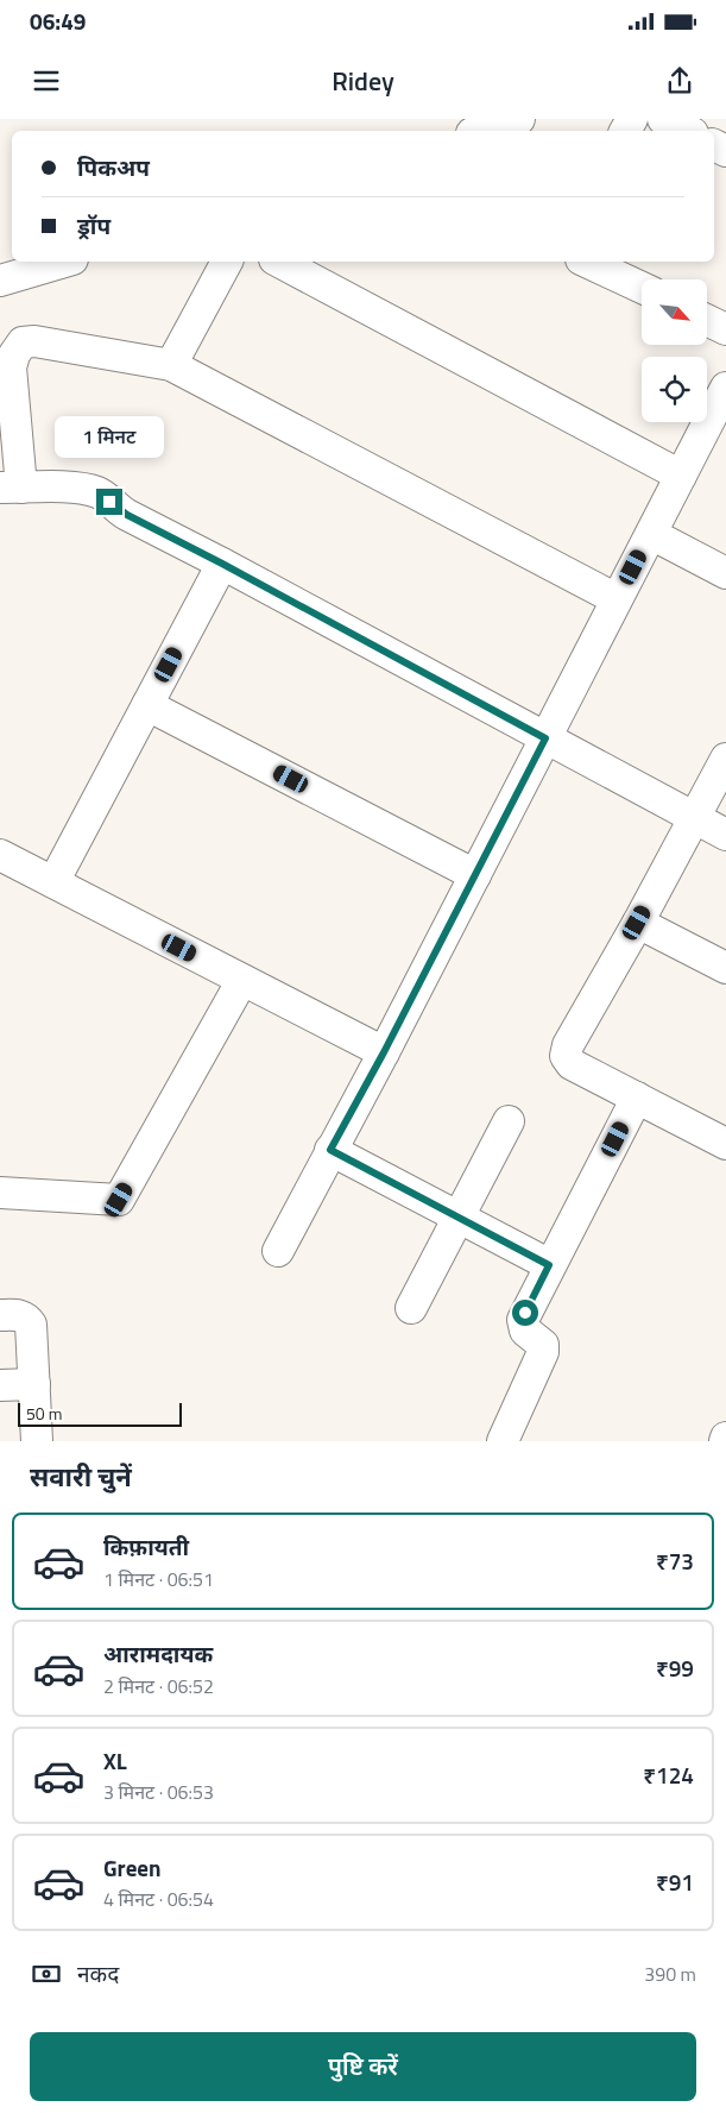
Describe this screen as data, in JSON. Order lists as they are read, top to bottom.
{
  "scale_bar": "50 m",
  "north": "bottom right",
  "page": {
    "status": "06:49",
    "header": "Ridey",
    "banner": ["पिकअप", "ड्रॉप"],
    "bubble": "1 मिनट",
    "scale": "50 m",
    "heading": "सवारी चुनें",
    "list": [
      {
        "name": "किफ़ायती",
        "note": "1 मिनट · 06:51",
        "value": "₹73"
      },
      {
        "name": "आरामदायक",
        "note": "2 मिनट · 06:52",
        "value": "₹99"
      },
      {
        "name": "XL",
        "note": "3 मिनट · 06:53",
        "value": "₹124"
      },
      {
        "name": "Green",
        "note": "4 मिनट · 06:54",
        "value": "₹91"
      }
    ],
    "pay": ["नकद", "390 m"],
    "buttons": "पुष्टि करें"
  }
}
